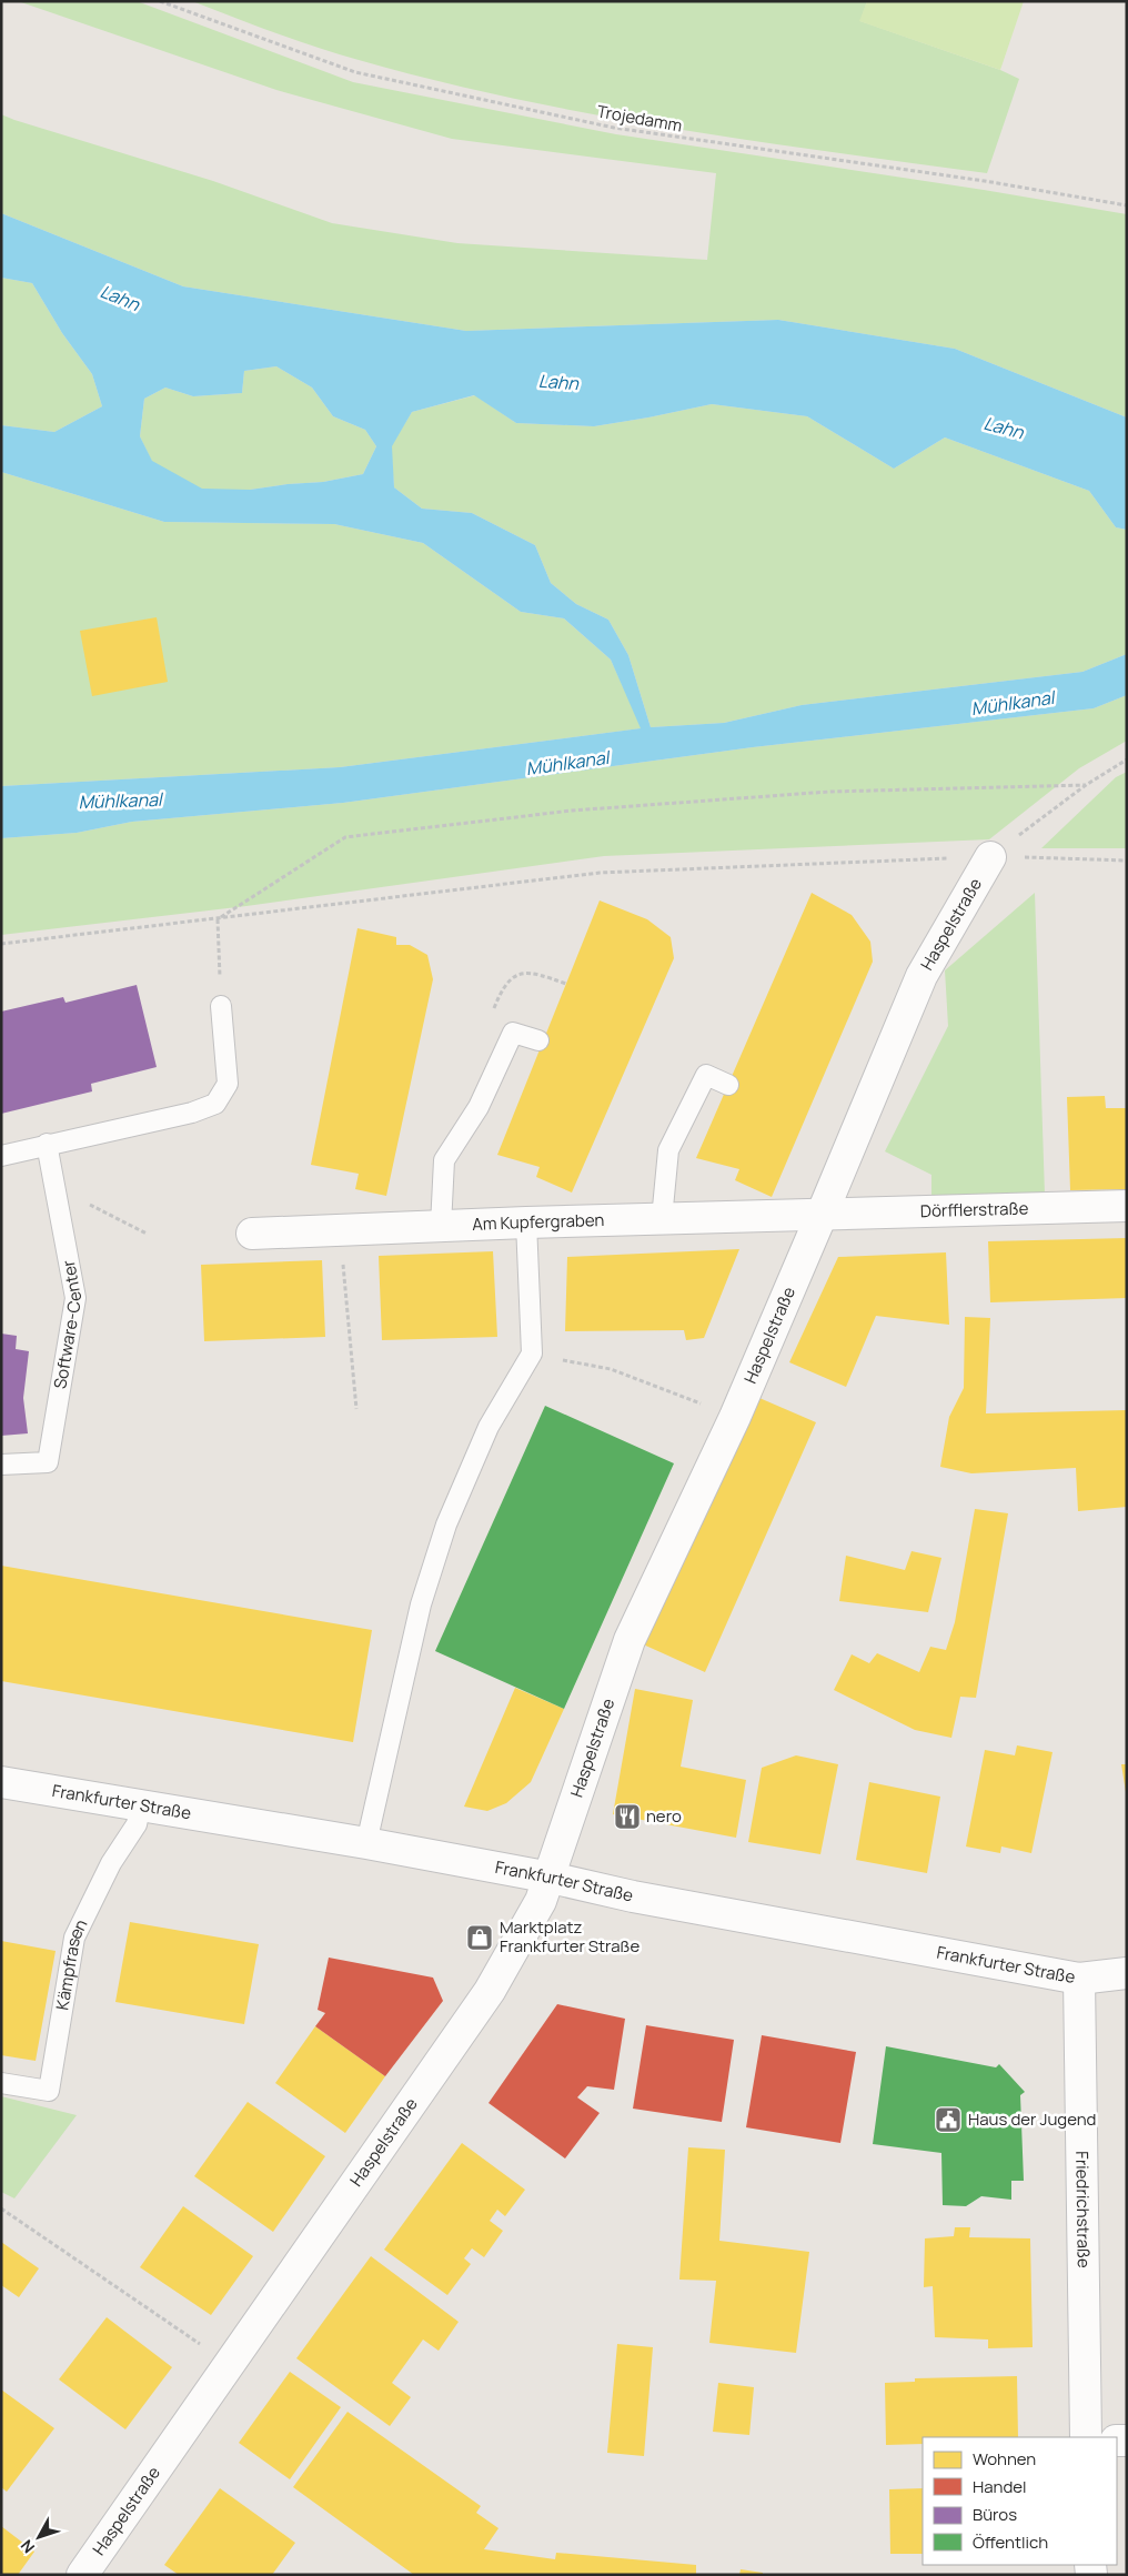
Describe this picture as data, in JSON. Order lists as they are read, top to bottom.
{
  "streets": {
    "street": [
      "Haspelstraße",
      "Dörfflerstraße",
      "Am Kupfergraben",
      "Frankfurter Straße",
      "Friedrichstraße"
    ],
    "lane": ["Software-Center", "Kämpfrasen"],
    "path": ["Trojedamm"]
  },
  "crossings": [
    ["Haspelstraße", "Dörfflerstraße"],
    ["Haspelstraße", "Am Kupfergraben"],
    ["Haspelstraße", "Frankfurter Straße"],
    ["Dörfflerstraße", "Am Kupfergraben"],
    ["Frankfurter Straße", "Kämpfrasen"],
    ["Frankfurter Straße", "Friedrichstraße"]
  ],
  "water": ["Lahn", "Mühlkanal"],
  "places": {
    "restaurant": ["nero"],
    "shop": ["Marktplatz Frankfurter Straße"],
    "public building": ["Haus der Jugend"]
  },
  "legend": [
    "Wohnen",
    "Handel",
    "Büros",
    "Öffentlich"
  ],
  "north": "bottom left"
}
